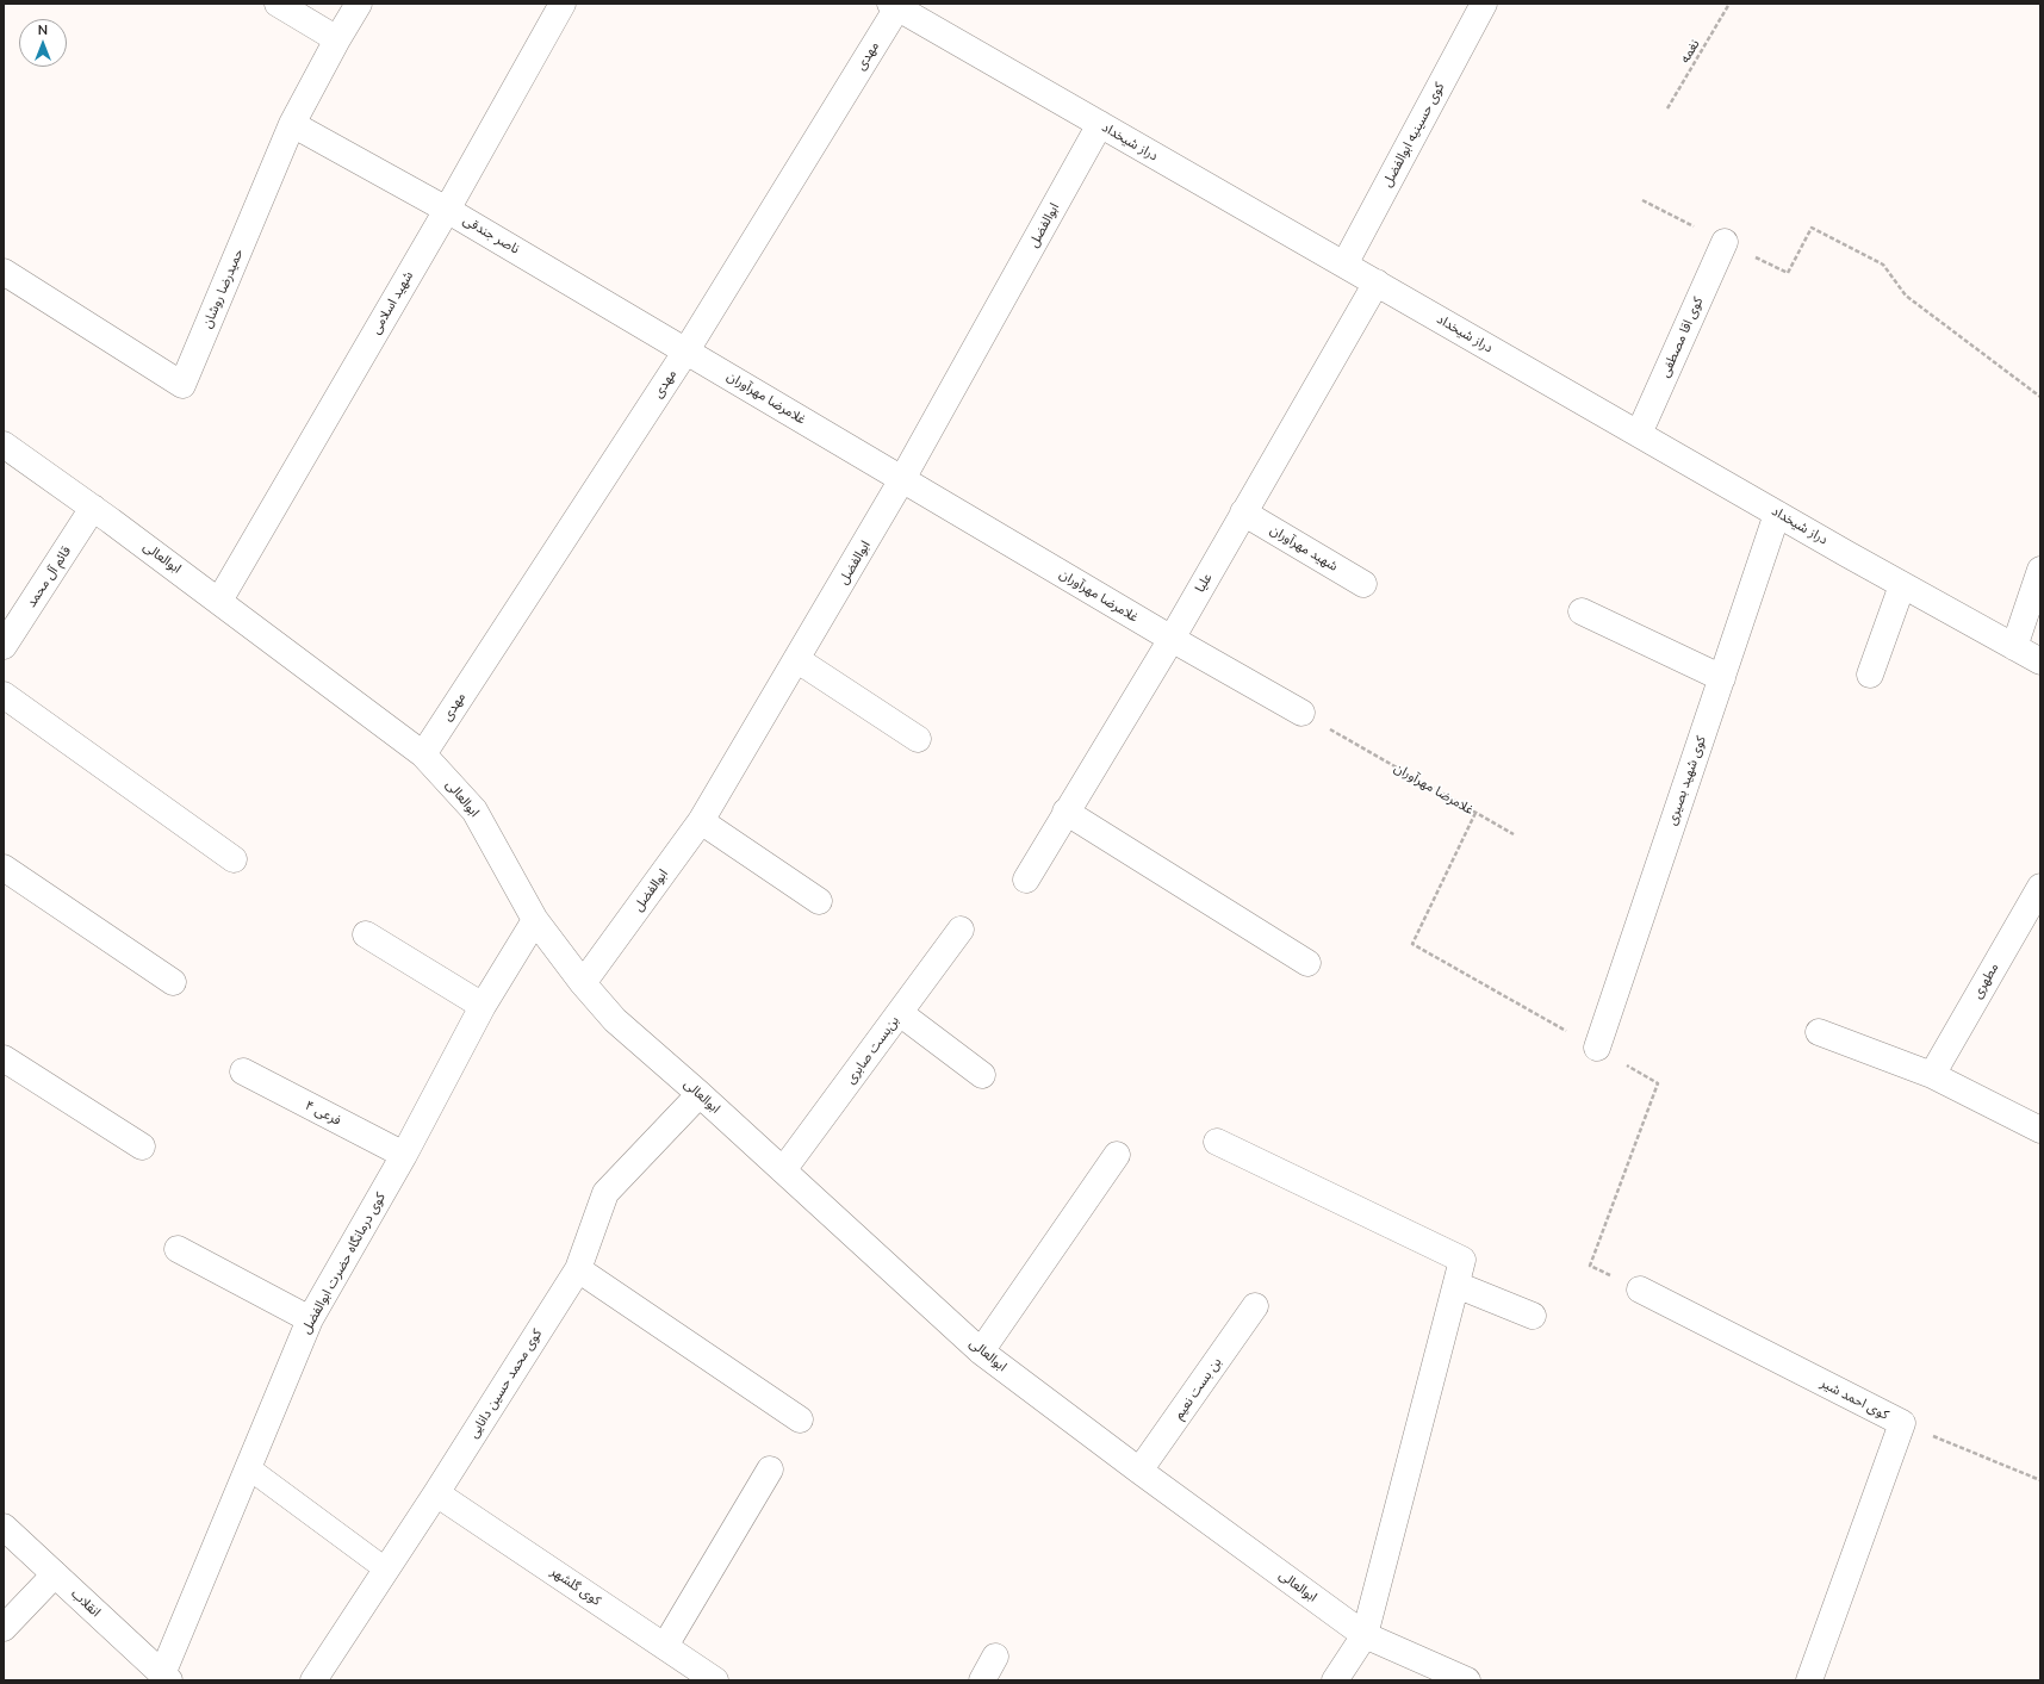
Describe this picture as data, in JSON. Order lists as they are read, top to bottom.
{
  "streets": {
    "street": [
      "مهدی",
      "کوی حسینیه ابوالفضل",
      "دراز شیخداد",
      "ابوالفضل",
      "ناصر جندقی",
      "حمیدرضا روشان",
      "شهید اسلامی",
      "کوی اقا مصطفی",
      "غلامرضا مهرآوران",
      "شهید مهرآوران",
      "ابوالعالی",
      "قائم آل محمد",
      "علیا",
      "کوی شهید بصیری",
      "مطهری",
      "بن‌بست صابری",
      "فرعی ۴",
      "کوی درمانگاه حضرت ابوالفضل",
      "کوی محمد حسین دانایی",
      "بن بست نعیم",
      "کوی احمد شیر",
      "کوی گلشهر",
      "انقلاب"
    ],
    "path": ["نغمه"]
  },
  "crossings": [
    ["مهدی", "دراز شیخداد"],
    ["مهدی", "ناصر جندقی"],
    ["مهدی", "غلامرضا مهرآوران"],
    ["مهدی", "ابوالعالی"],
    ["کوی حسینیه ابوالفضل", "دراز شیخداد"],
    ["دراز شیخداد", "ابوالفضل"],
    ["دراز شیخداد", "کوی اقا مصطفی"],
    ["دراز شیخداد", "علیا"],
    ["دراز شیخداد", "کوی شهید بصیری"],
    ["ابوالفضل", "غلامرضا مهرآوران"],
    ["ابوالفضل", "ابوالعالی"],
    ["ناصر جندقی", "حمیدرضا روشان"],
    ["ناصر جندقی", "شهید اسلامی"],
    ["ناصر جندقی", "غلامرضا مهرآوران"],
    ["شهید اسلامی", "ابوالعالی"],
    ["غلامرضا مهرآوران", "علیا"],
    ["شهید مهرآوران", "علیا"],
    ["ابوالعالی", "قائم آل محمد"],
    ["ابوالعالی", "بن‌بست صابری"],
    ["ابوالعالی", "کوی درمانگاه حضرت ابوالفضل"],
    ["ابوالعالی", "کوی محمد حسین دانایی"],
    ["ابوالعالی", "بن بست نعیم"],
    ["فرعی ۴", "کوی درمانگاه حضرت ابوالفضل"],
    ["کوی درمانگاه حضرت ابوالفضل", "انقلاب"],
    ["کوی محمد حسین دانایی", "کوی گلشهر"]
  ],
  "north": "top"
}
